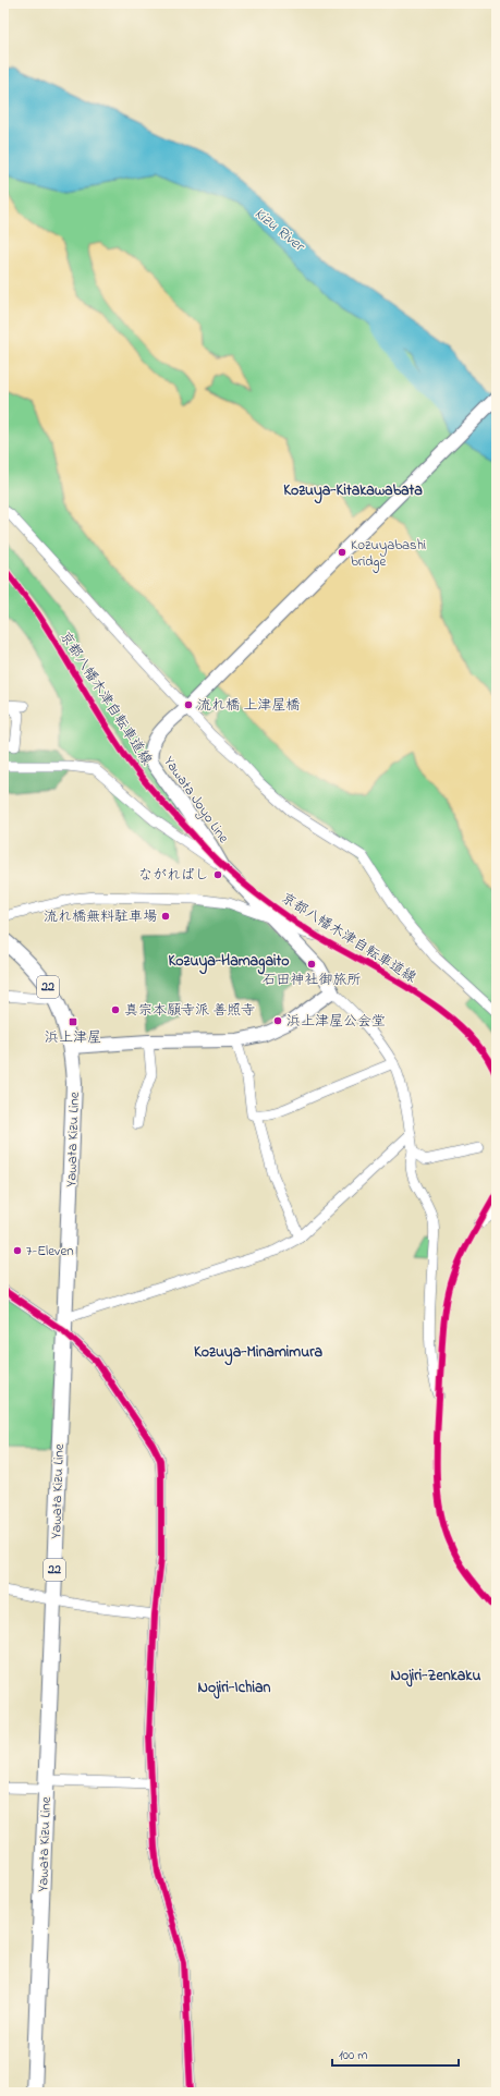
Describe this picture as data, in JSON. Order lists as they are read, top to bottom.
{
  "streets": {
    "main road": ["Yawata Joyo Line", "22", "Yawata Kizu Line"],
    "cycle path": ["京都八幡木津自転車道線"]
  },
  "districts": [
    "Kozuya-Kitakawabata",
    "Kozuya-Hamagaito",
    "Kozuya-Minamimura",
    "Nojiri-Zenkaku",
    "Nojiri-Ichian"
  ],
  "water": ["Kizu River"],
  "places": {
    "other": [
      "Kozuyabashi bridge",
      "流れ橋 上津屋橋",
      "ながればし",
      "流れ橋無料駐車場",
      "石田神社御旅所",
      "真宗本願寺派 善照寺",
      "浜上津屋公会堂",
      "7-Eleven"
    ],
    "transit": ["浜上津屋"]
  },
  "scale_bar": "100 m"
}
